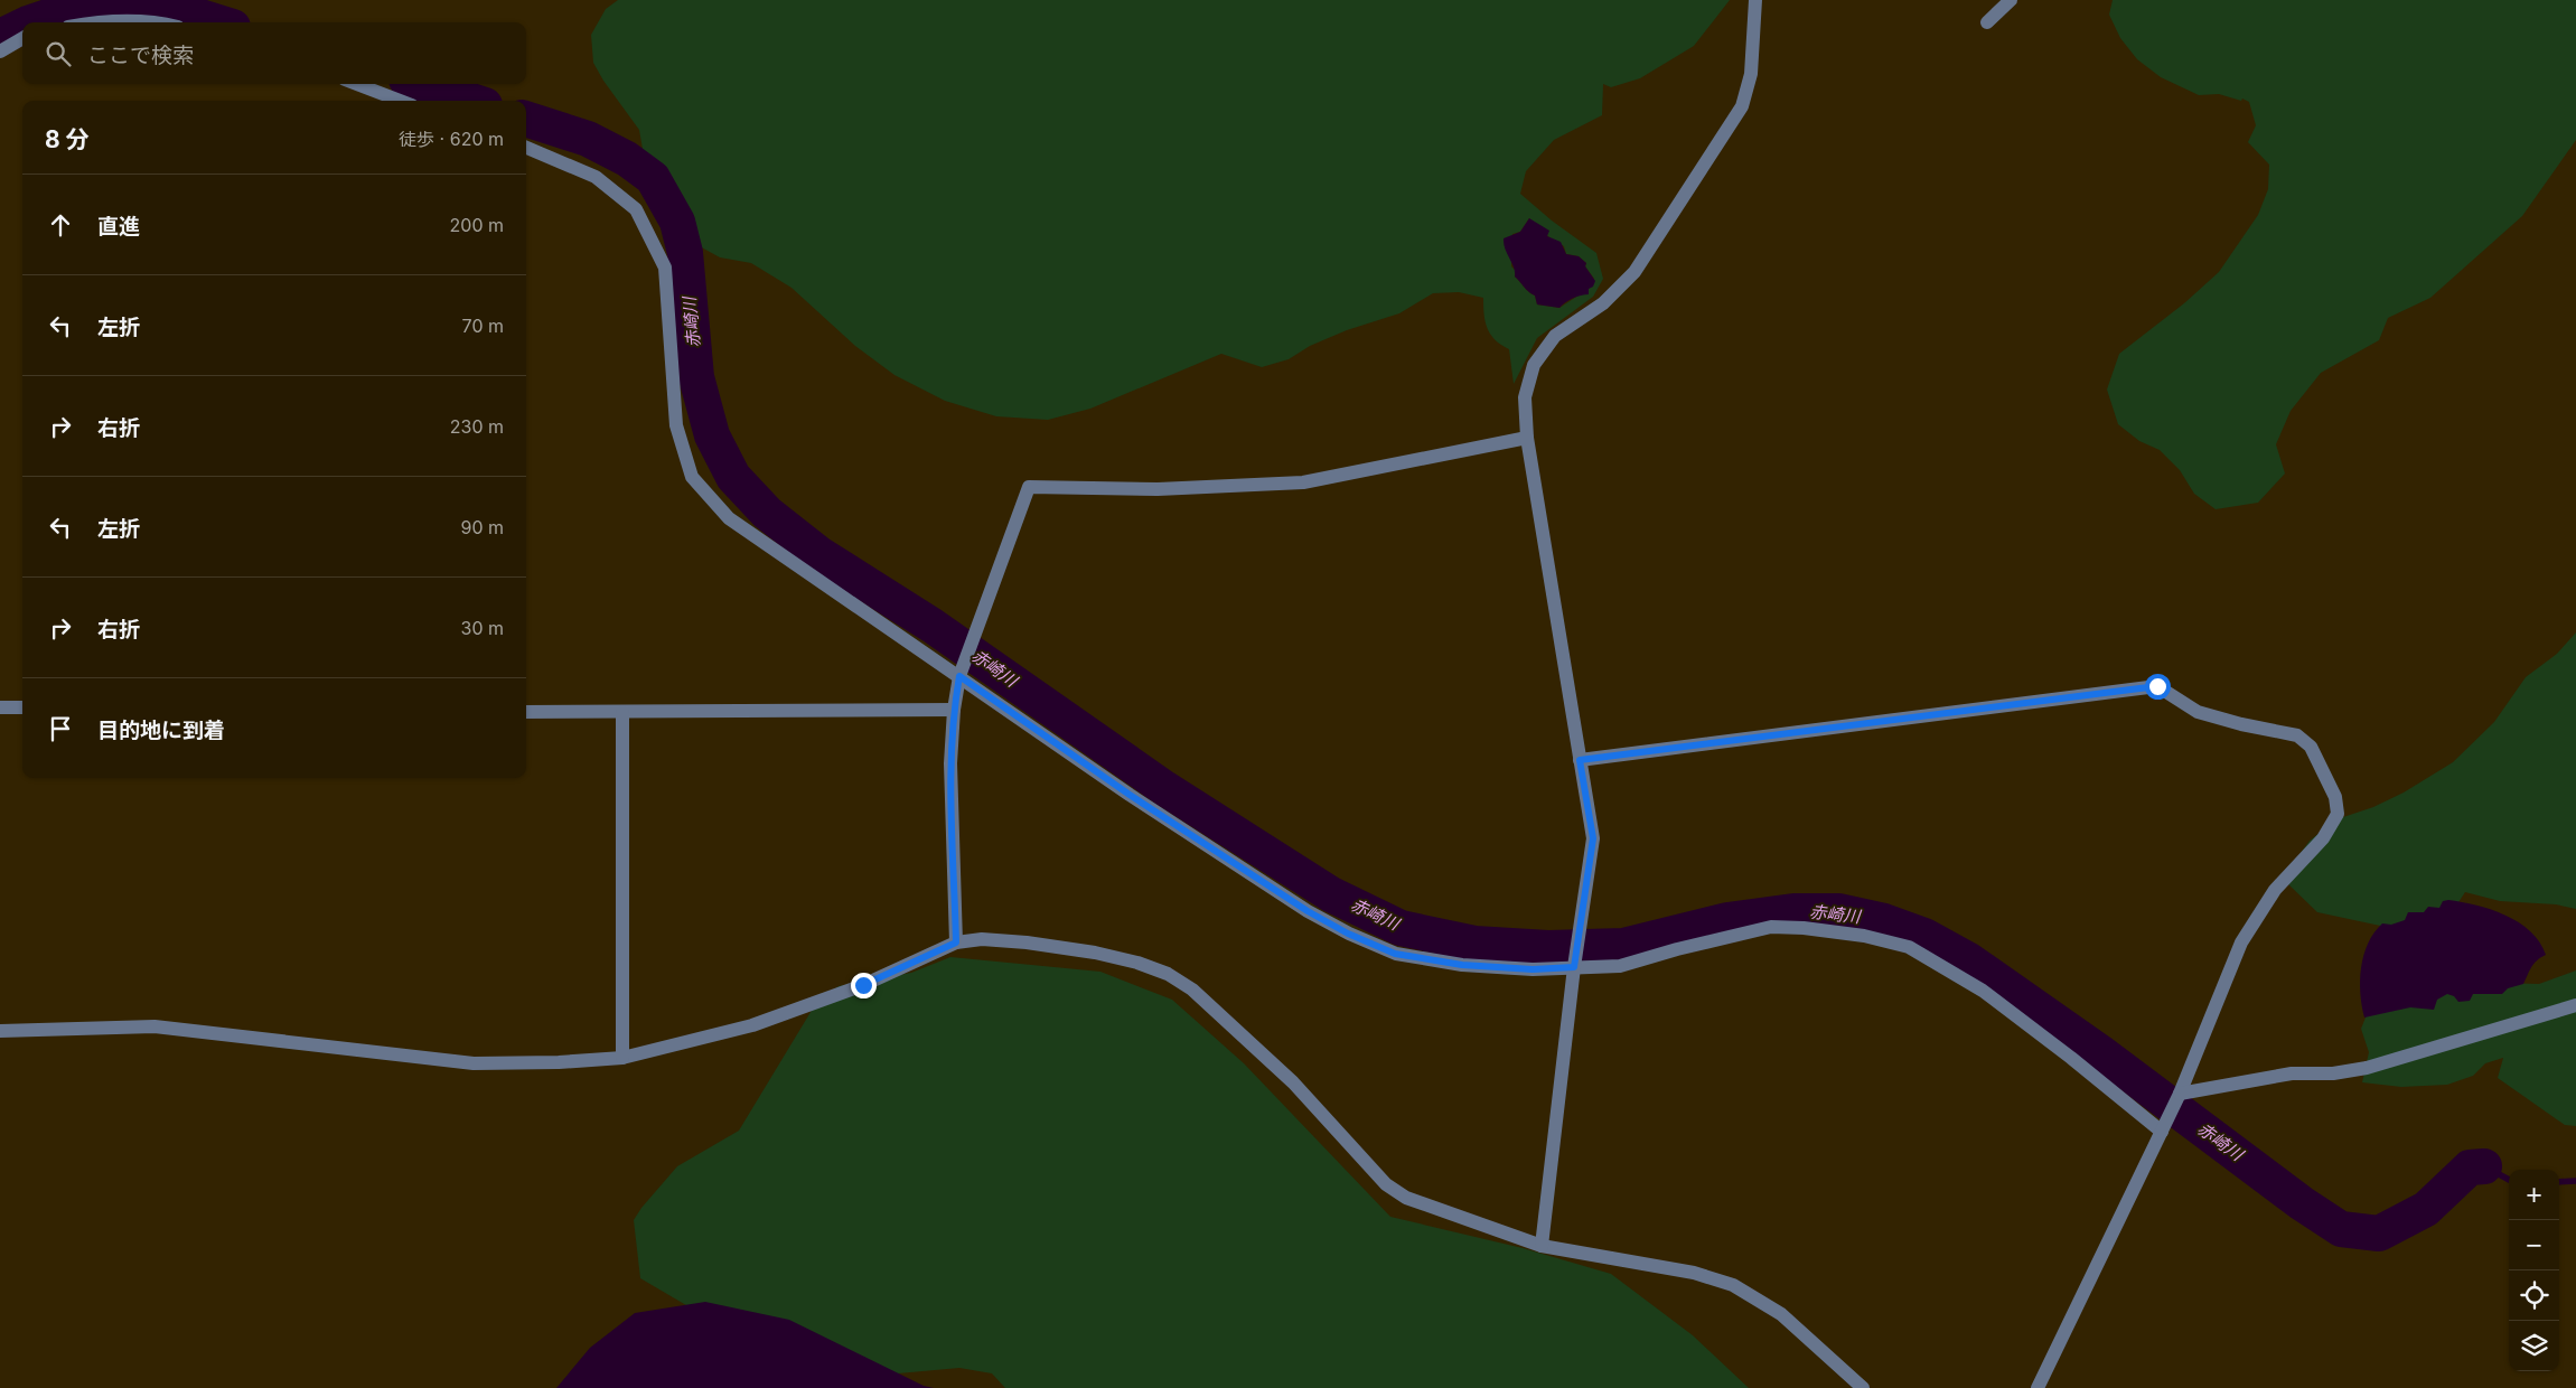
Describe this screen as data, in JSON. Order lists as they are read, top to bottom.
{
  "water": ["赤崎川"],
  "page": {
    "search": "ここで検索",
    "heading": ["8 分", "徒歩 · 620 m"],
    "list": [
      ["直進", "200 m"],
      ["左折", "70 m"],
      ["右折", "230 m"],
      ["左折", "90 m"],
      ["右折", "30 m"],
      "目的地に到着"
    ],
    "map_buttons": ["+", "−"]
  }
}
